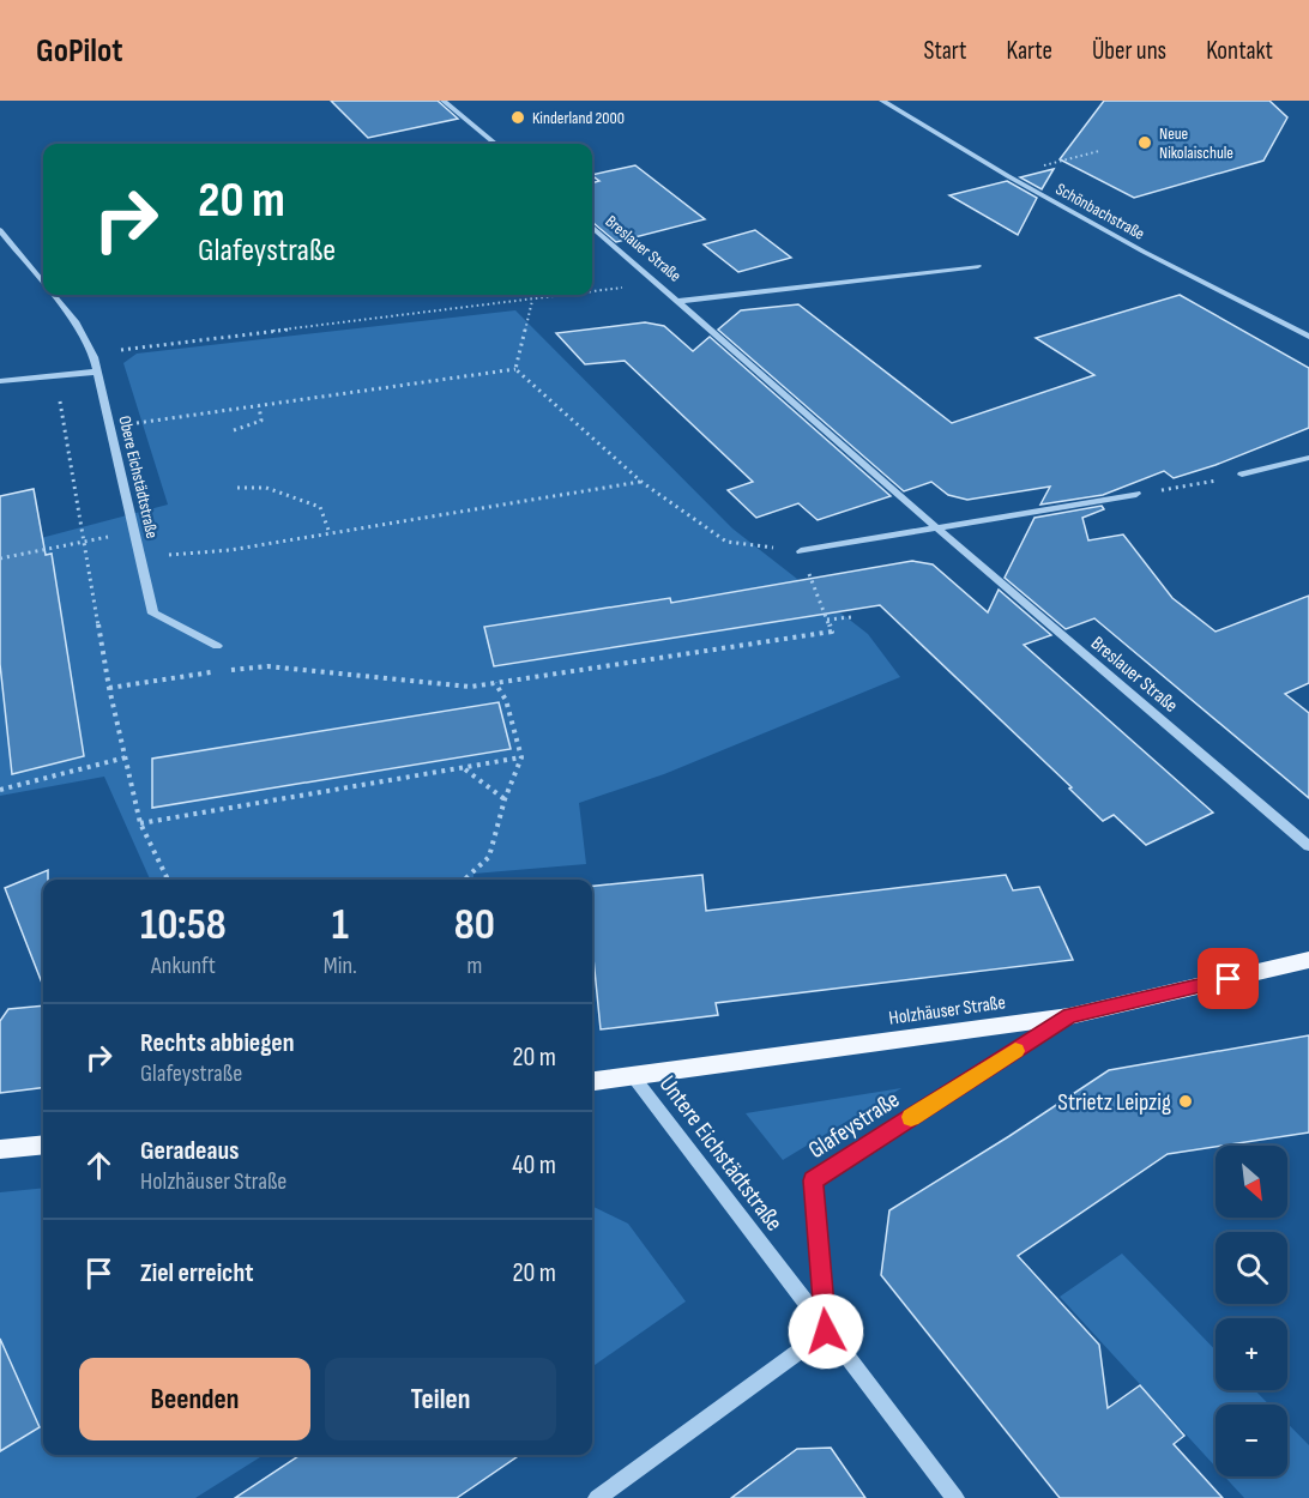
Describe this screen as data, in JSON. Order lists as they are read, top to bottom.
{
  "streets": {
    "main road": ["Holzhäuser Straße"],
    "street": [
      "Schönbachstraße",
      "Breslauer Straße",
      "Obere Eichstädtstraße",
      "Glafeystraße",
      "Untere Eichstädtstraße"
    ]
  },
  "crossings": [
    ["Holzhäuser Straße", "Glafeystraße"],
    ["Holzhäuser Straße", "Untere Eichstädtstraße"],
    ["Glafeystraße", "Untere Eichstädtstraße"]
  ],
  "places": ["Kinderland 2000", "Neue Nikolaischule", "Strietz Leipzig"],
  "north": "bottom right",
  "page": {
    "header": "GoPilot",
    "nav": [
      "Start",
      "Karte",
      "Über uns",
      "Kontakt"
    ],
    "turn": ["20 m", "Glafeystraße"],
    "eta": [
      "10:58",
      "Ankunft",
      "1",
      "Min.",
      "80",
      "m"
    ],
    "list": [
      {
        "name": "Rechts abbiegen",
        "note": "Glafeystraße",
        "value": "20 m"
      },
      {
        "name": "Geradeaus",
        "note": "Holzhäuser Straße",
        "value": "40 m"
      },
      {
        "name": "Ziel erreicht",
        "value": "20 m"
      }
    ],
    "map_buttons": ["+", "−"],
    "buttons": ["Beenden", "Teilen"]
  }
}
